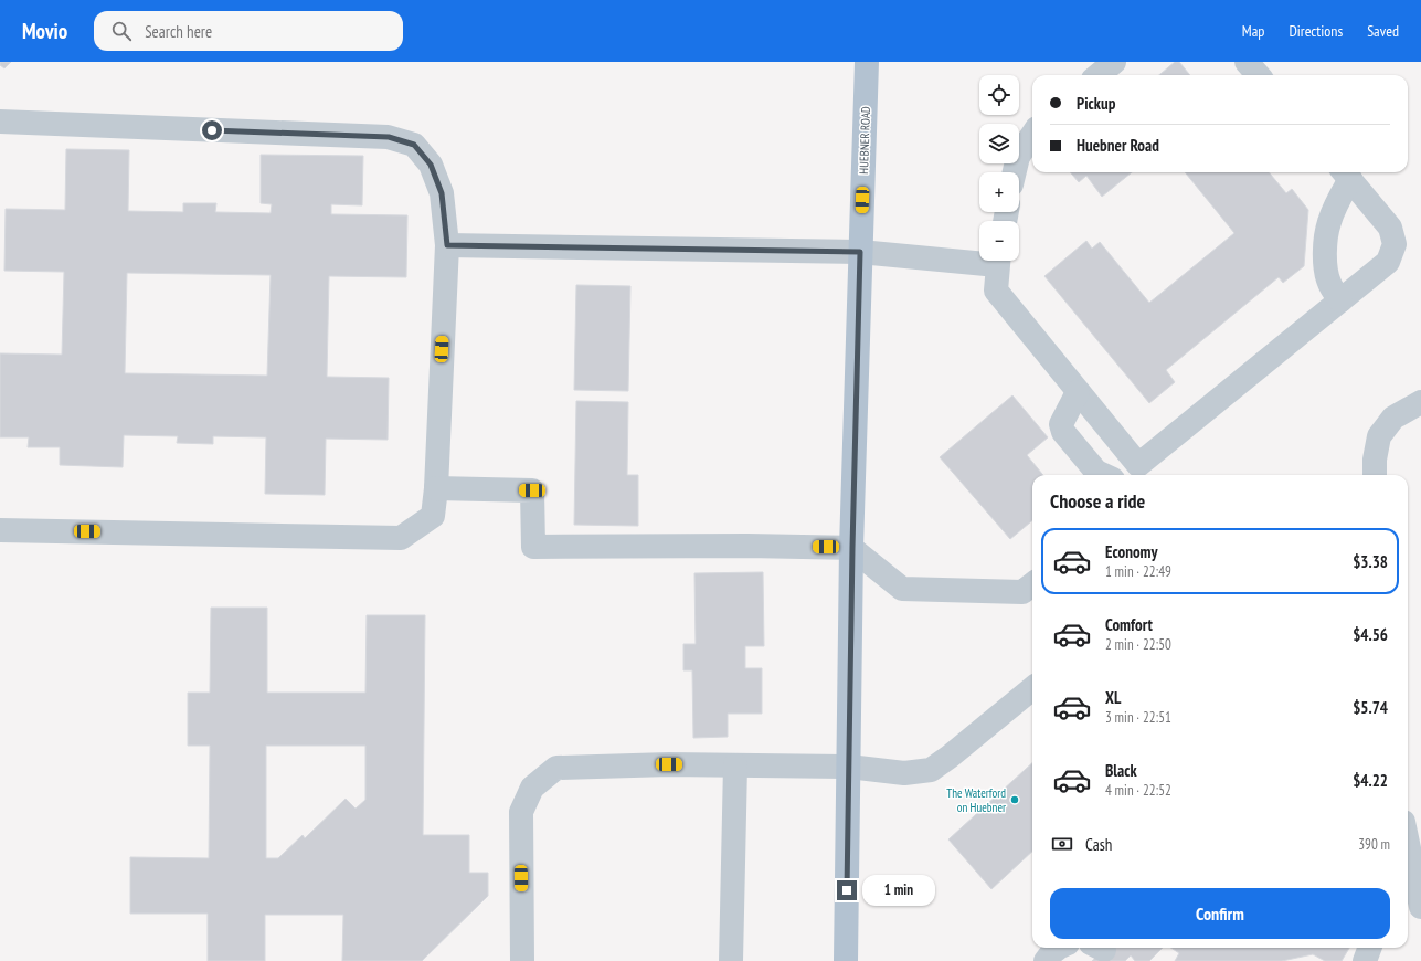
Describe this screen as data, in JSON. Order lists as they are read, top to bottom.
{
  "streets": {
    "main road": ["HUEBNER ROAD"]
  },
  "places": ["The Waterford on Huebner"],
  "page": {
    "header": "Movio",
    "search": "Search here",
    "nav": ["Map", "Directions", "Saved"],
    "map_buttons": ["+", "−"],
    "banner": ["Pickup", "Huebner Road"],
    "heading": "Choose a ride",
    "list": [
      {
        "name": "Economy",
        "note": "1 min · 22:49",
        "value": "$3.38"
      },
      {
        "name": "Comfort",
        "note": "2 min · 22:50",
        "value": "$4.56"
      },
      {
        "name": "XL",
        "note": "3 min · 22:51",
        "value": "$5.74"
      },
      {
        "name": "Black",
        "note": "4 min · 22:52",
        "value": "$4.22"
      }
    ],
    "pay": ["Cash", "390 m"],
    "bubble": "1 min",
    "buttons": "Confirm"
  }
}
